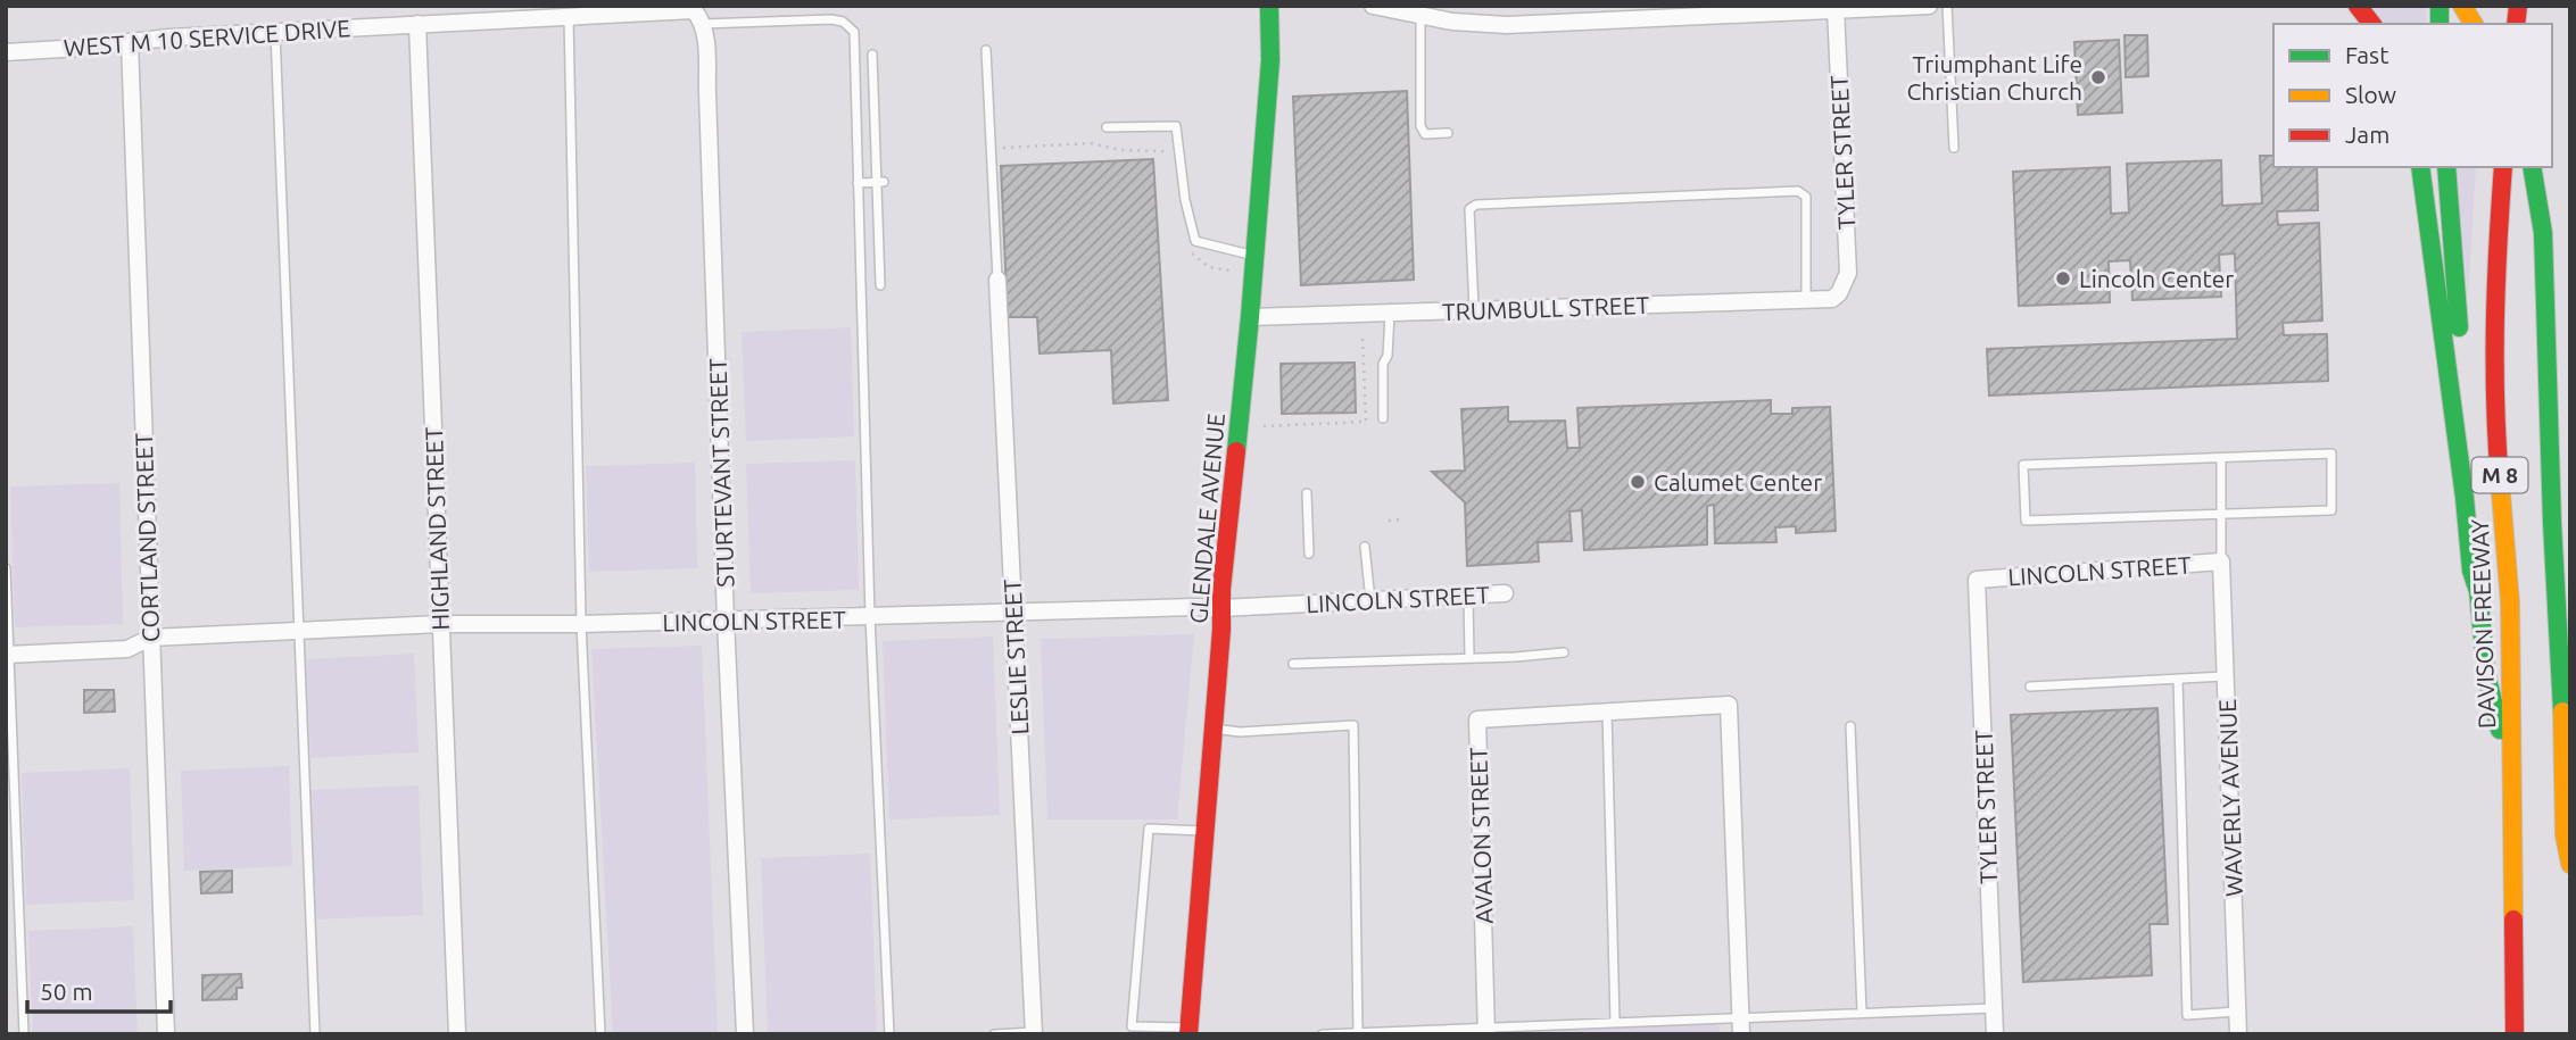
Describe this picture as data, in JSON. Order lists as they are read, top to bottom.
{
  "streets": {
    "main road": ["M 8", "GLENDALE AVENUE", "DAVISON FREEWAY"],
    "street": [
      "WEST M 10 SERVICE DRIVE",
      "TYLER STREET",
      "TRUMBULL STREET",
      "STURTEVANT STREET",
      "HIGHLAND STREET",
      "CORTLAND STREET",
      "LINCOLN STREET",
      "LESLIE STREET",
      "WAVERLY AVENUE",
      "AVALON STREET"
    ]
  },
  "crossings": [
    ["WEST M 10 SERVICE DRIVE", "STURTEVANT STREET"],
    ["WEST M 10 SERVICE DRIVE", "HIGHLAND STREET"],
    ["WEST M 10 SERVICE DRIVE", "CORTLAND STREET"],
    ["TYLER STREET", "TRUMBULL STREET"],
    ["TYLER STREET", "LINCOLN STREET"],
    ["TRUMBULL STREET", "GLENDALE AVENUE"],
    ["STURTEVANT STREET", "LINCOLN STREET"],
    ["GLENDALE AVENUE", "LINCOLN STREET"],
    ["HIGHLAND STREET", "LINCOLN STREET"],
    ["CORTLAND STREET", "LINCOLN STREET"],
    ["LINCOLN STREET", "LESLIE STREET"],
    ["LINCOLN STREET", "WAVERLY AVENUE"]
  ],
  "places": ["Triumphant Life Christian Church", "Lincoln Center", "Calumet Center"],
  "legend": ["Fast", "Slow", "Jam"],
  "scale_bar": "50 m"
}
